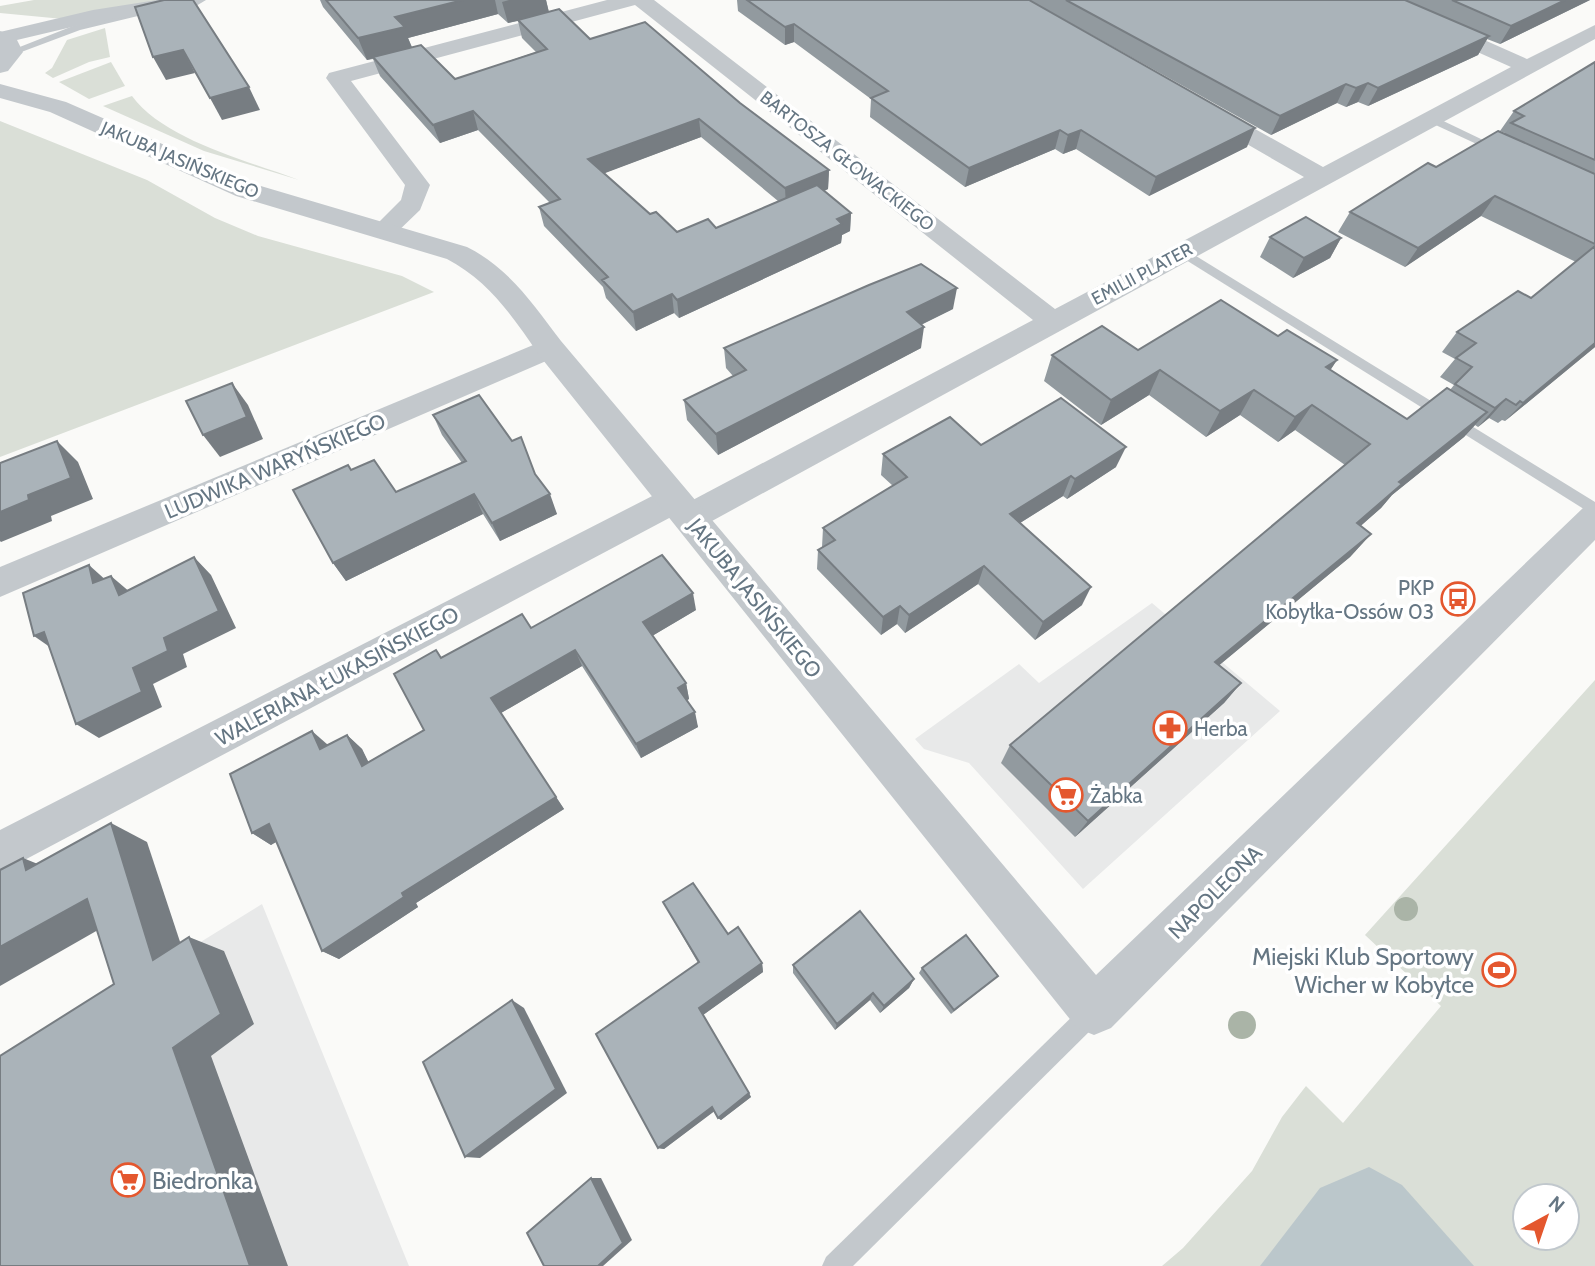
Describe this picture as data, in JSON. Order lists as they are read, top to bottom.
{
  "streets": {
    "street": [
      "JAKUBA JASIŃSKIEGO",
      "BARTOSZA GŁOWACKIEGO",
      "EMILII PLATER",
      "LUDWIKA WARYŃSKIEGO",
      "WALERIANA ŁUKASIŃSKIEGO",
      "NAPOLEONA"
    ]
  },
  "crossings": [
    ["JAKUBA JASIŃSKIEGO", "EMILII PLATER"],
    ["JAKUBA JASIŃSKIEGO", "LUDWIKA WARYŃSKIEGO"],
    ["JAKUBA JASIŃSKIEGO", "WALERIANA ŁUKASIŃSKIEGO"],
    ["JAKUBA JASIŃSKIEGO", "NAPOLEONA"],
    ["BARTOSZA GŁOWACKIEGO", "EMILII PLATER"],
    ["EMILII PLATER", "WALERIANA ŁUKASIŃSKIEGO"]
  ],
  "places": {
    "bus stop": ["PKP Kobyłka-Ossów 03"],
    "pharmacy": ["Herba"],
    "supermarket": ["Żabka", "Biedronka"],
    "sports": ["Miejski Klub Sportowy Wicher w Kobyłce"]
  },
  "north": "top right"
}
